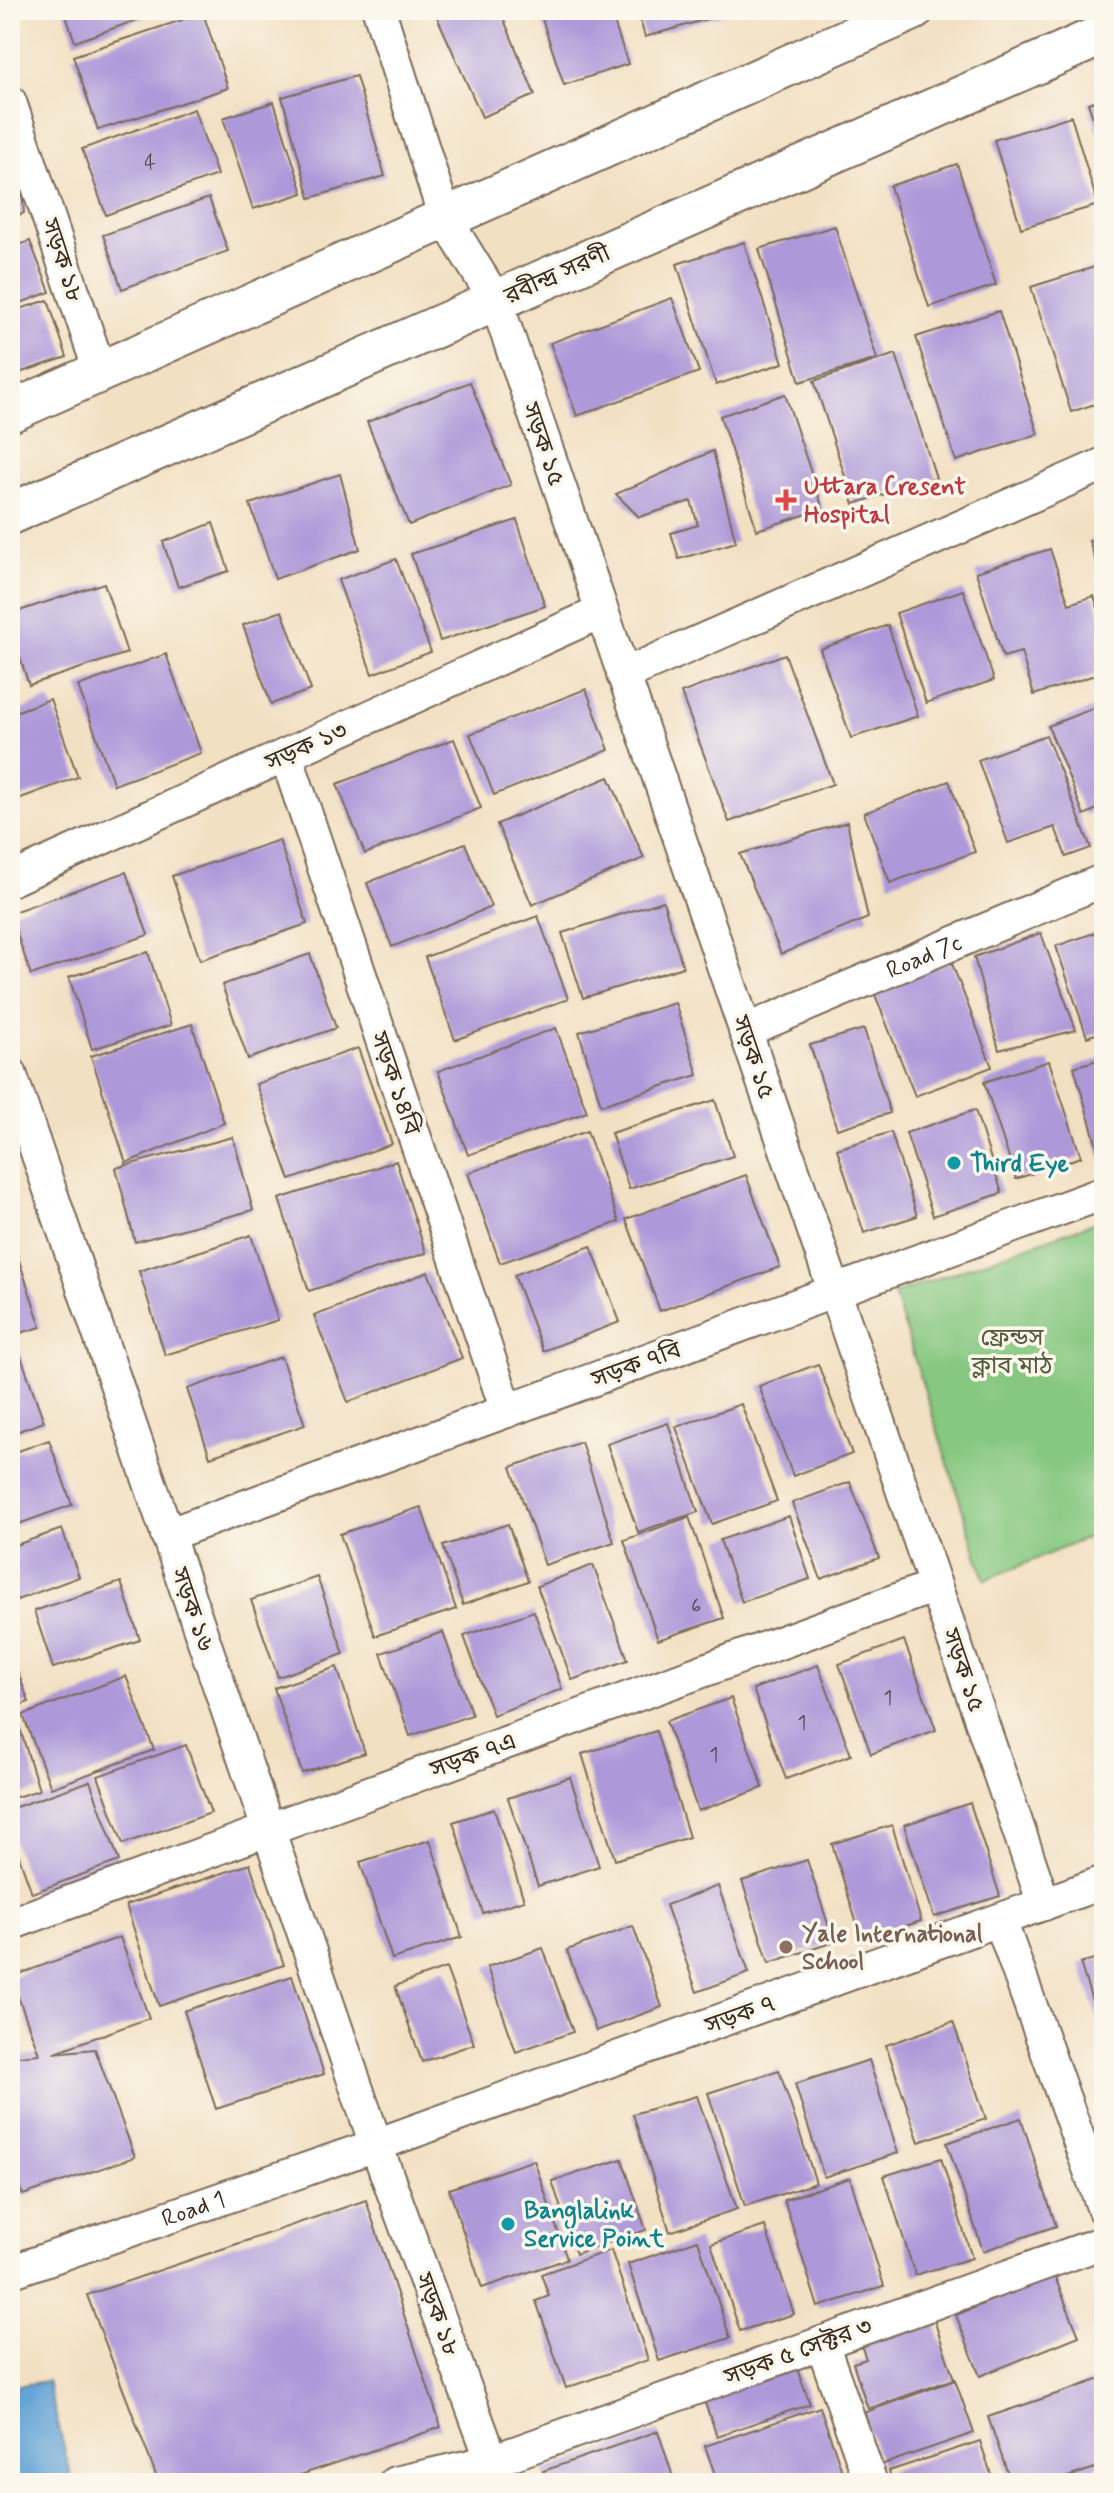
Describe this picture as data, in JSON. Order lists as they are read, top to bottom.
{
  "streets": {
    "street": [
      "সড়ক ১৮",
      "রবীন্দ্র সরণী",
      "সড়ক ১৫",
      "সড়ক ১৩",
      "Road 7c",
      "সড়ক ১৪বি",
      "সড়ক ৭বি",
      "সড়ক ১৬",
      "সড়ক ৭এ",
      "সড়ক ৭",
      "Road 1",
      "সড়ক ৫ সেক্টর ৩"
    ]
  },
  "crossings": [
    ["সড়ক ১৮", "সড়ক ১৬"],
    ["সড়ক ১৮", "সড়ক ৭"],
    ["সড়ক ১৮", "Road 1"],
    ["সড়ক ১৮", "সড়ক ৫ সেক্টর ৩"],
    ["রবীন্দ্র সরণী", "সড়ক ১৫"],
    ["সড়ক ১৫", "সড়ক ১৩"],
    ["সড়ক ১৫", "Road 7c"],
    ["সড়ক ১৫", "সড়ক ৭বি"],
    ["সড়ক ১৫", "সড়ক ৭এ"],
    ["সড়ক ১৫", "সড়ক ৭"],
    ["সড়ক ১৩", "সড়ক ১৪বি"],
    ["সড়ক ১৪বি", "সড়ক ৭বি"],
    ["সড়ক ৭বি", "সড়ক ১৬"],
    ["সড়ক ১৬", "সড়ক ৭এ"],
    ["সড়ক ১৬", "সড়ক ৭"],
    ["সড়ক ১৬", "Road 1"],
    ["সড়ক ৭", "Road 1"]
  ],
  "parks": ["ফ্রেন্ডস ক্লাব মাঠ"],
  "places": {
    "health": ["Uttara Cresent Hospital"],
    "other": ["Third Eye", "Yale International School", "Banglalink Service Point"]
  },
  "house_numbers": [
    "4",
    "6",
    "1",
    "1",
    "1"
  ]
}
